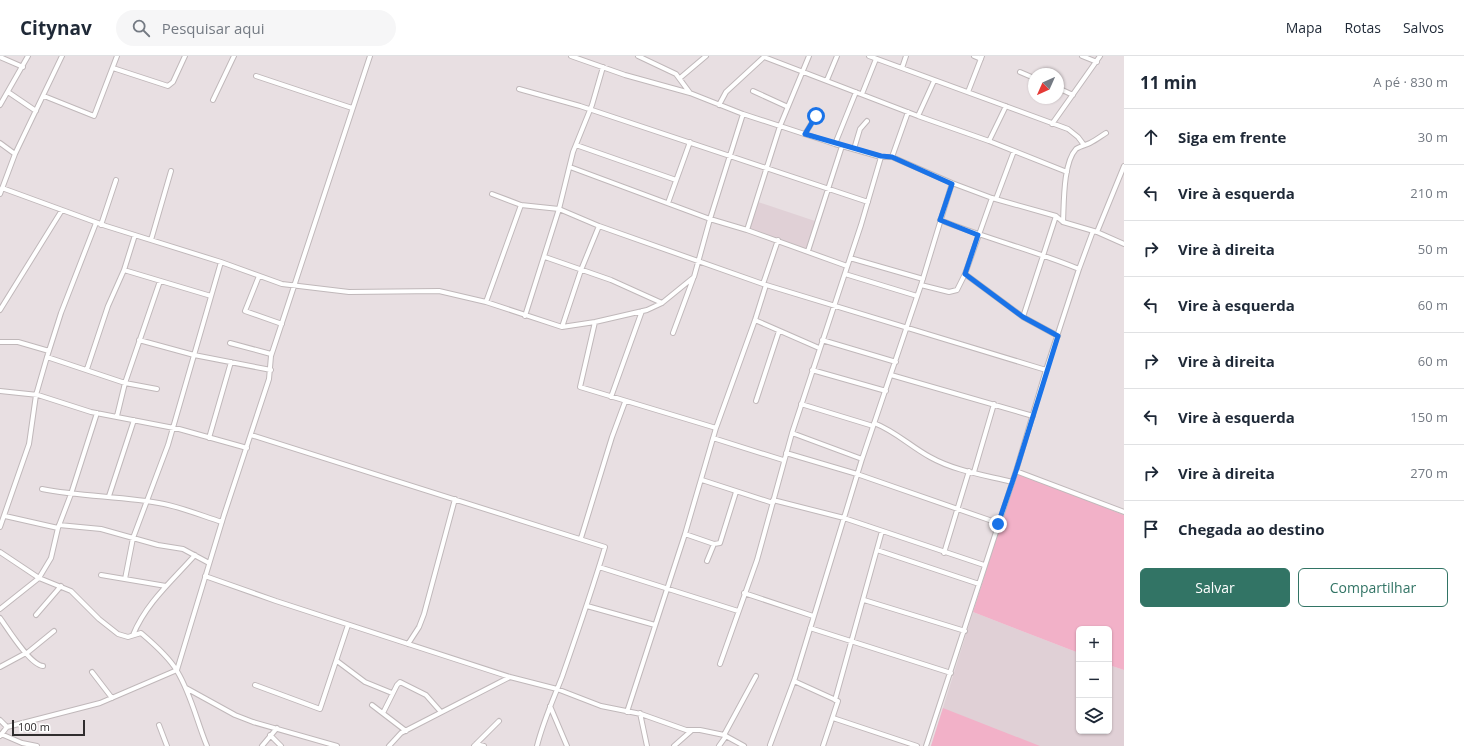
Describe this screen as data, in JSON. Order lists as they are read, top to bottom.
{
  "scale_bar": "100 m",
  "north": "bottom left",
  "page": {
    "header": "Citynav",
    "search": "Pesquisar aqui",
    "nav": ["Mapa", "Rotas", "Salvos"],
    "heading": ["11 min", "A pé · 830 m"],
    "list": [
      ["Siga em frente", "30 m"],
      ["Vire à esquerda", "210 m"],
      ["Vire à direita", "50 m"],
      ["Vire à esquerda", "60 m"],
      ["Vire à direita", "60 m"],
      ["Vire à esquerda", "150 m"],
      ["Vire à direita", "270 m"],
      "Chegada ao destino"
    ],
    "buttons": ["Salvar", "Compartilhar"],
    "map_buttons": ["+", "−"],
    "scale": "100 m"
  }
}
